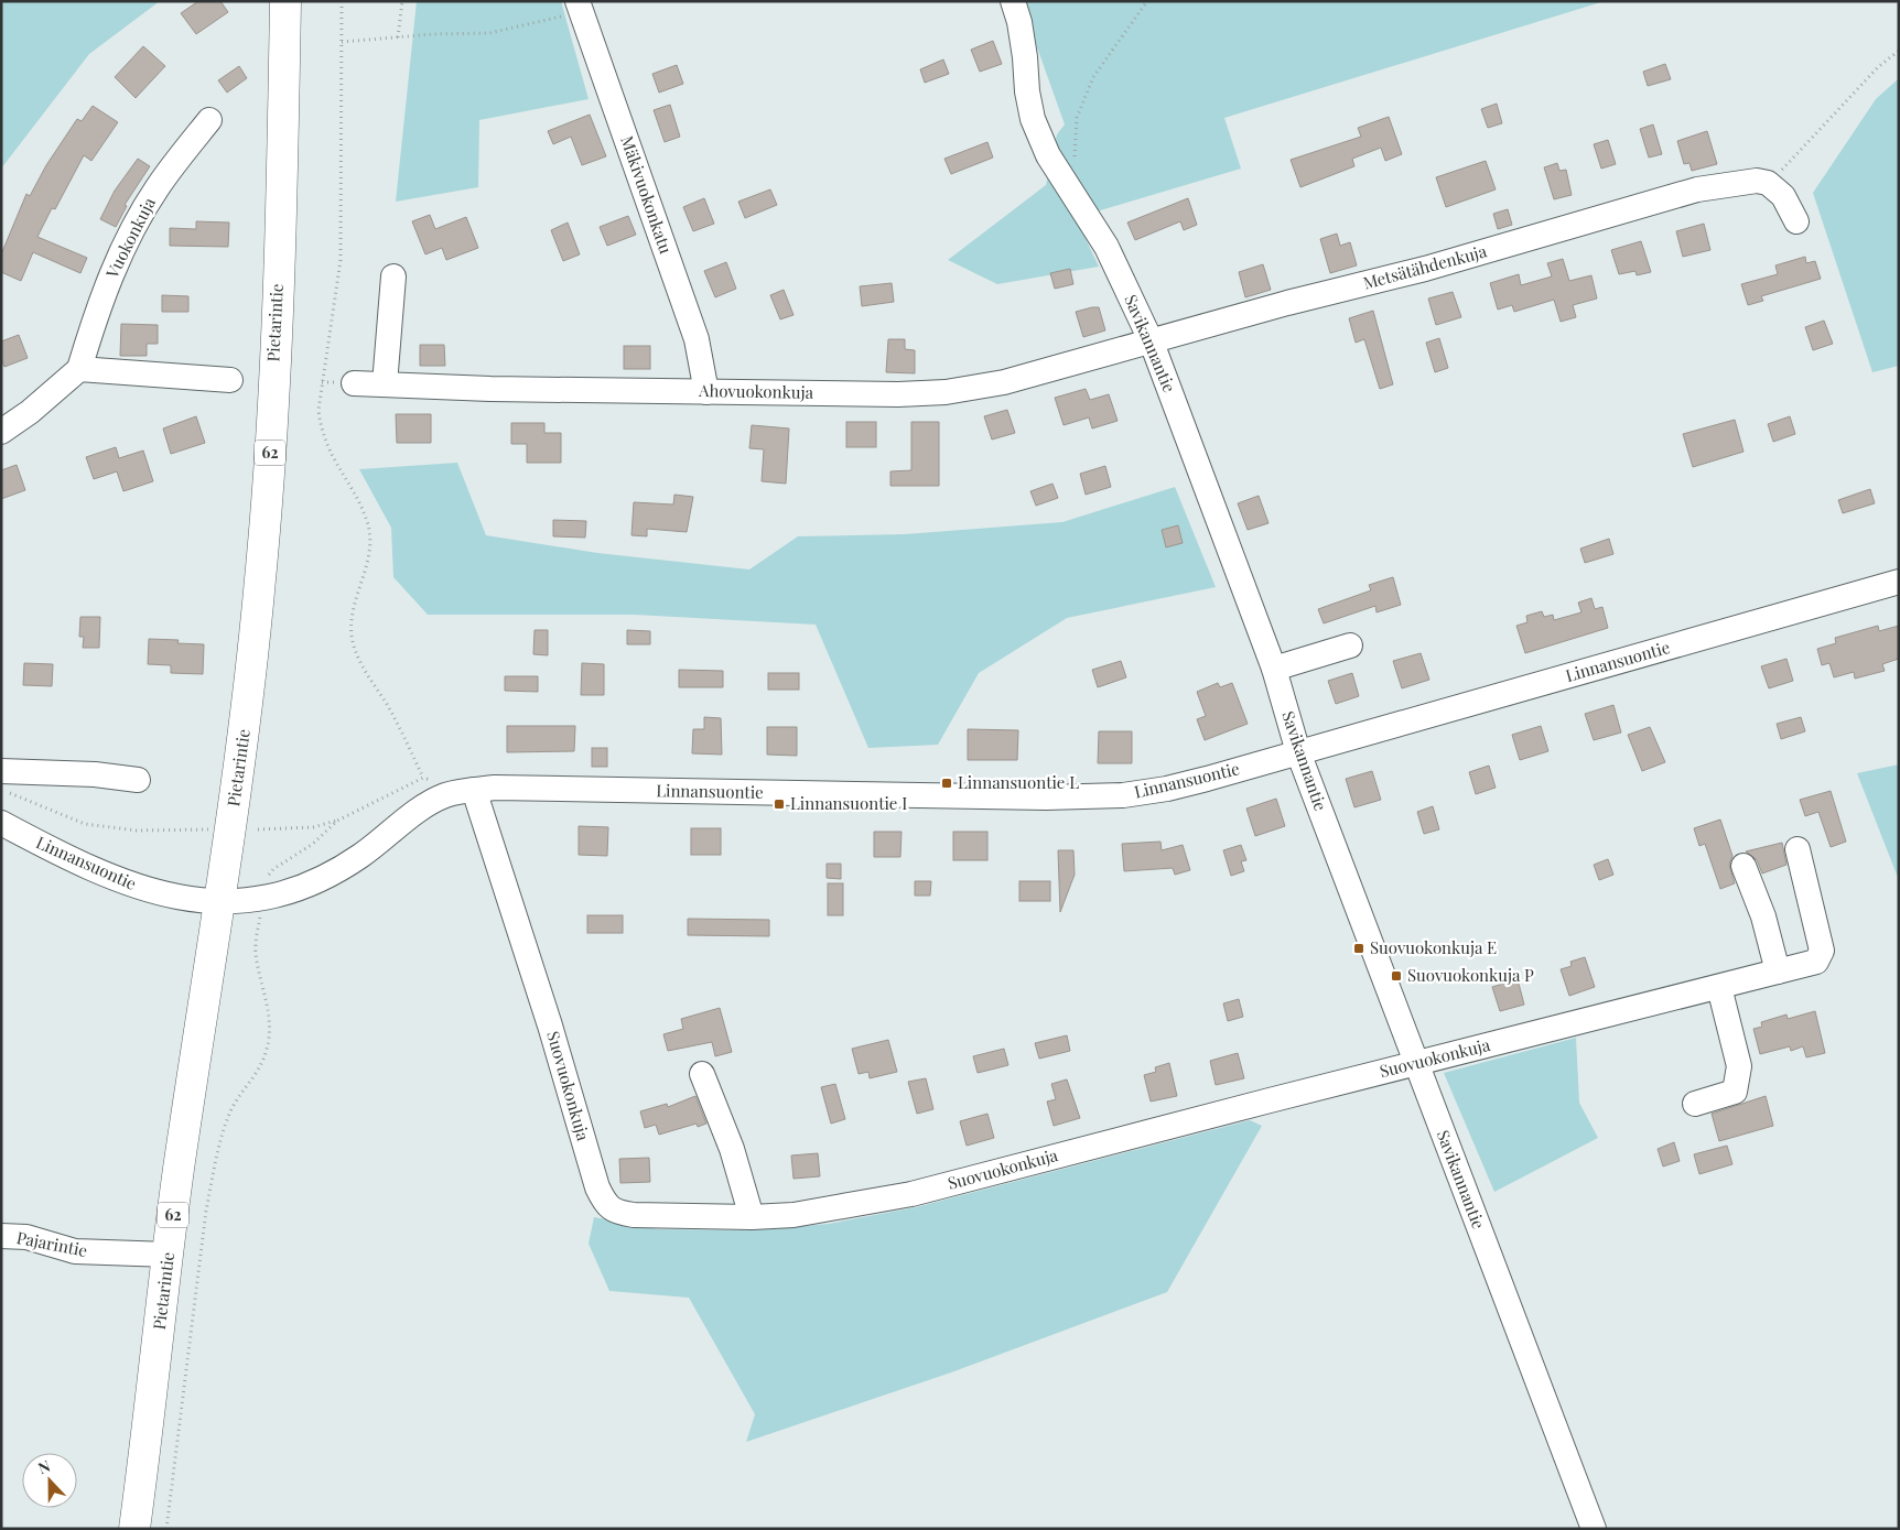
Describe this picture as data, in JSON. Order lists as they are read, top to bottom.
{
  "streets": {
    "main road": ["Pietarintie", "62"],
    "street": [
      "Mäkivuokonkatu",
      "Vuokonkuja",
      "Metsätähdenkuja",
      "Savikannantie",
      "Ahovuokonkuja",
      "Linnansuontie",
      "Suovuokonkuja",
      "Pajarintie"
    ]
  },
  "crossings": [
    ["Mäkivuokonkatu", "Ahovuokonkuja"],
    ["Metsätähdenkuja", "Savikannantie"],
    ["Metsätähdenkuja", "Ahovuokonkuja"],
    ["Pietarintie", "Linnansuontie"],
    ["Pietarintie", "Pajarintie"],
    ["Savikannantie", "Ahovuokonkuja"],
    ["Savikannantie", "Linnansuontie"],
    ["Savikannantie", "Suovuokonkuja"],
    ["Linnansuontie", "Suovuokonkuja"]
  ],
  "places": {
    "transit": [
      "Linnansuontie L",
      "Linnansuontie I",
      "Suovuokonkuja E",
      "Suovuokonkuja P"
    ]
  },
  "north": "top"
}
